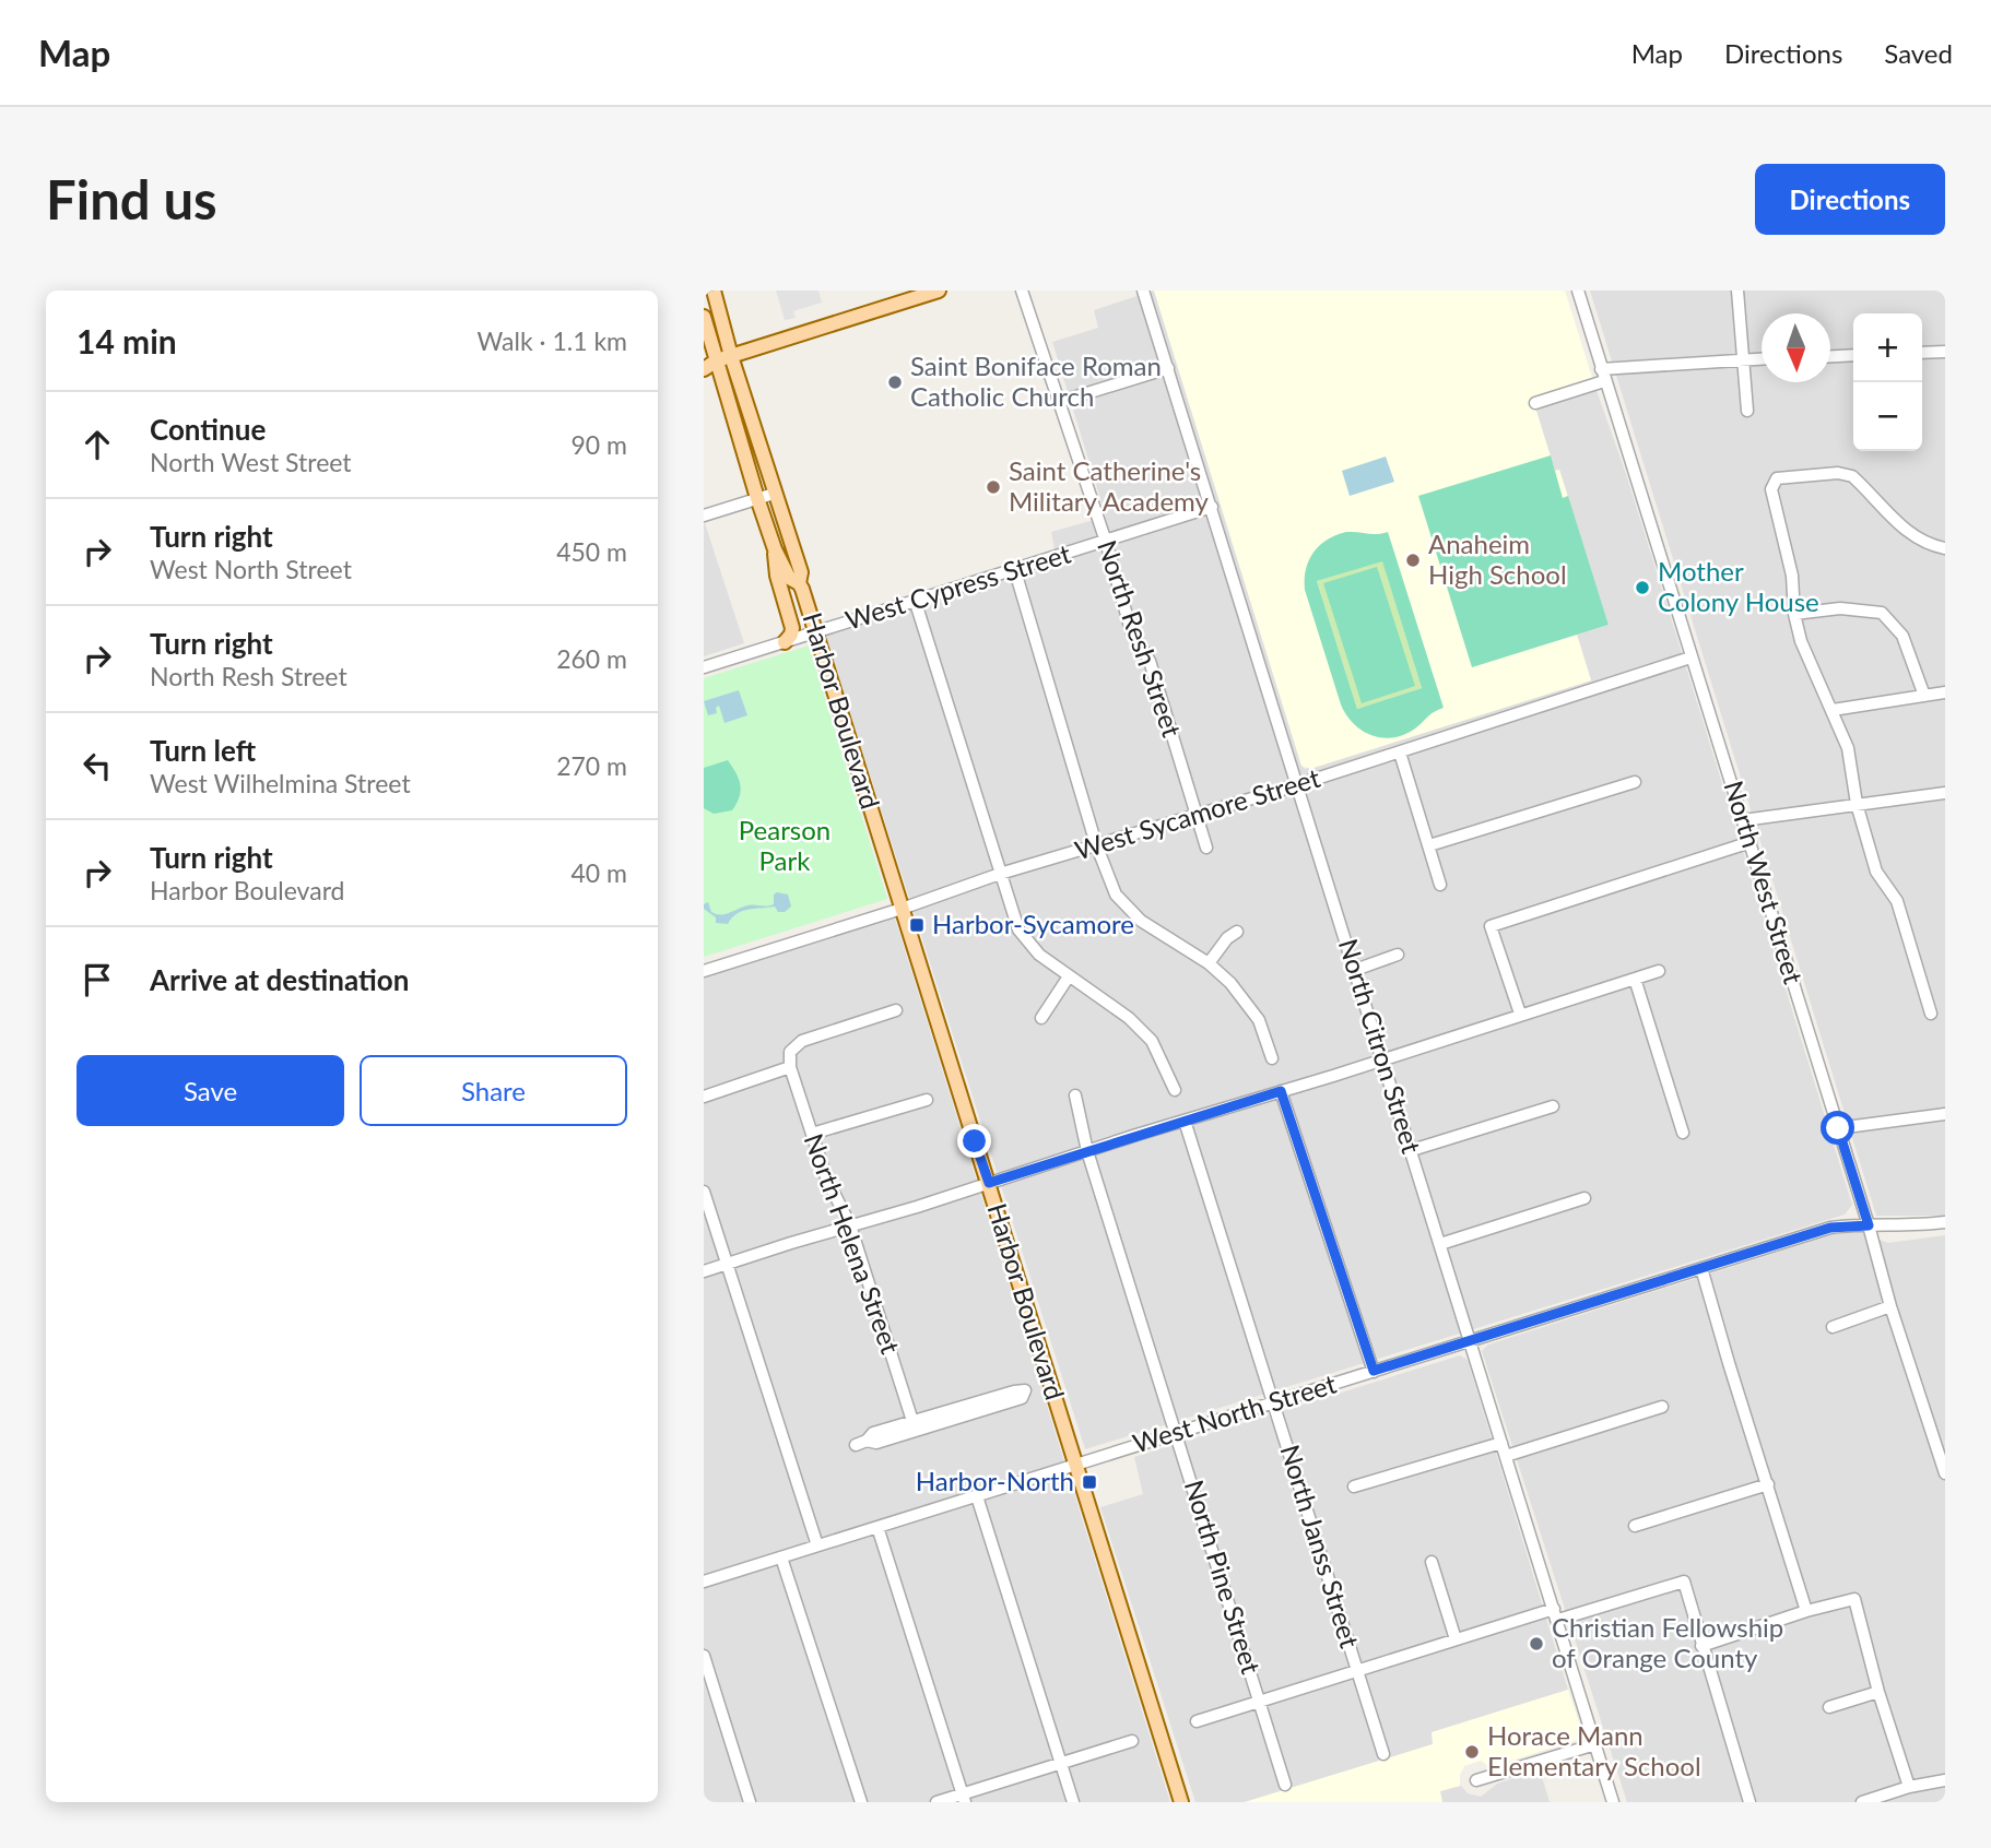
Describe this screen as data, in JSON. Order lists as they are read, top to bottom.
{
  "streets": {
    "main road": ["Harbor Boulevard"],
    "street": [
      "West Cypress Street",
      "North Resh Street",
      "West Sycamore Street",
      "North West Street",
      "North Citron Street",
      "North Helena Street",
      "West North Street",
      "North Janss Street",
      "North Pine Street"
    ]
  },
  "crossings": [
    ["West Cypress Street", "North Resh Street"],
    ["West Cypress Street", "Harbor Boulevard"],
    ["West Cypress Street", "North Citron Street"],
    ["North Resh Street", "West Sycamore Street"],
    ["Harbor Boulevard", "West Sycamore Street"],
    ["Harbor Boulevard", "West North Street"],
    ["West Sycamore Street", "North West Street"],
    ["West Sycamore Street", "North Citron Street"],
    ["North West Street", "West North Street"],
    ["North Citron Street", "West North Street"],
    ["West North Street", "North Janss Street"],
    ["West North Street", "North Pine Street"]
  ],
  "parks": ["Pearson Park"],
  "places": {
    "other": [
      "Saint Boniface Roman Catholic Church",
      "Saint Catherine's Military Academy",
      "Anaheim High School",
      "Mother Colony House",
      "Christian Fellowship of Orange County",
      "Horace Mann Elementary School"
    ],
    "transit": ["Harbor-Sycamore", "Harbor-North"]
  },
  "north": "bottom",
  "page": {
    "header": "Map",
    "nav": ["Map", "Directions", "Saved"],
    "buttons": [
      "Directions",
      ["Save", "Share"]
    ],
    "title": "Find us",
    "heading": ["14 min", "Walk · 1.1 km"],
    "map_buttons": ["+", "−"],
    "list": [
      ["Continue", "North West Street", "90 m"],
      ["Turn right", "West North Street", "450 m"],
      ["Turn right", "North Resh Street", "260 m"],
      ["Turn left", "West Wilhelmina Street", "270 m"],
      ["Turn right", "Harbor Boulevard", "40 m"],
      "Arrive at destination"
    ]
  }
}
